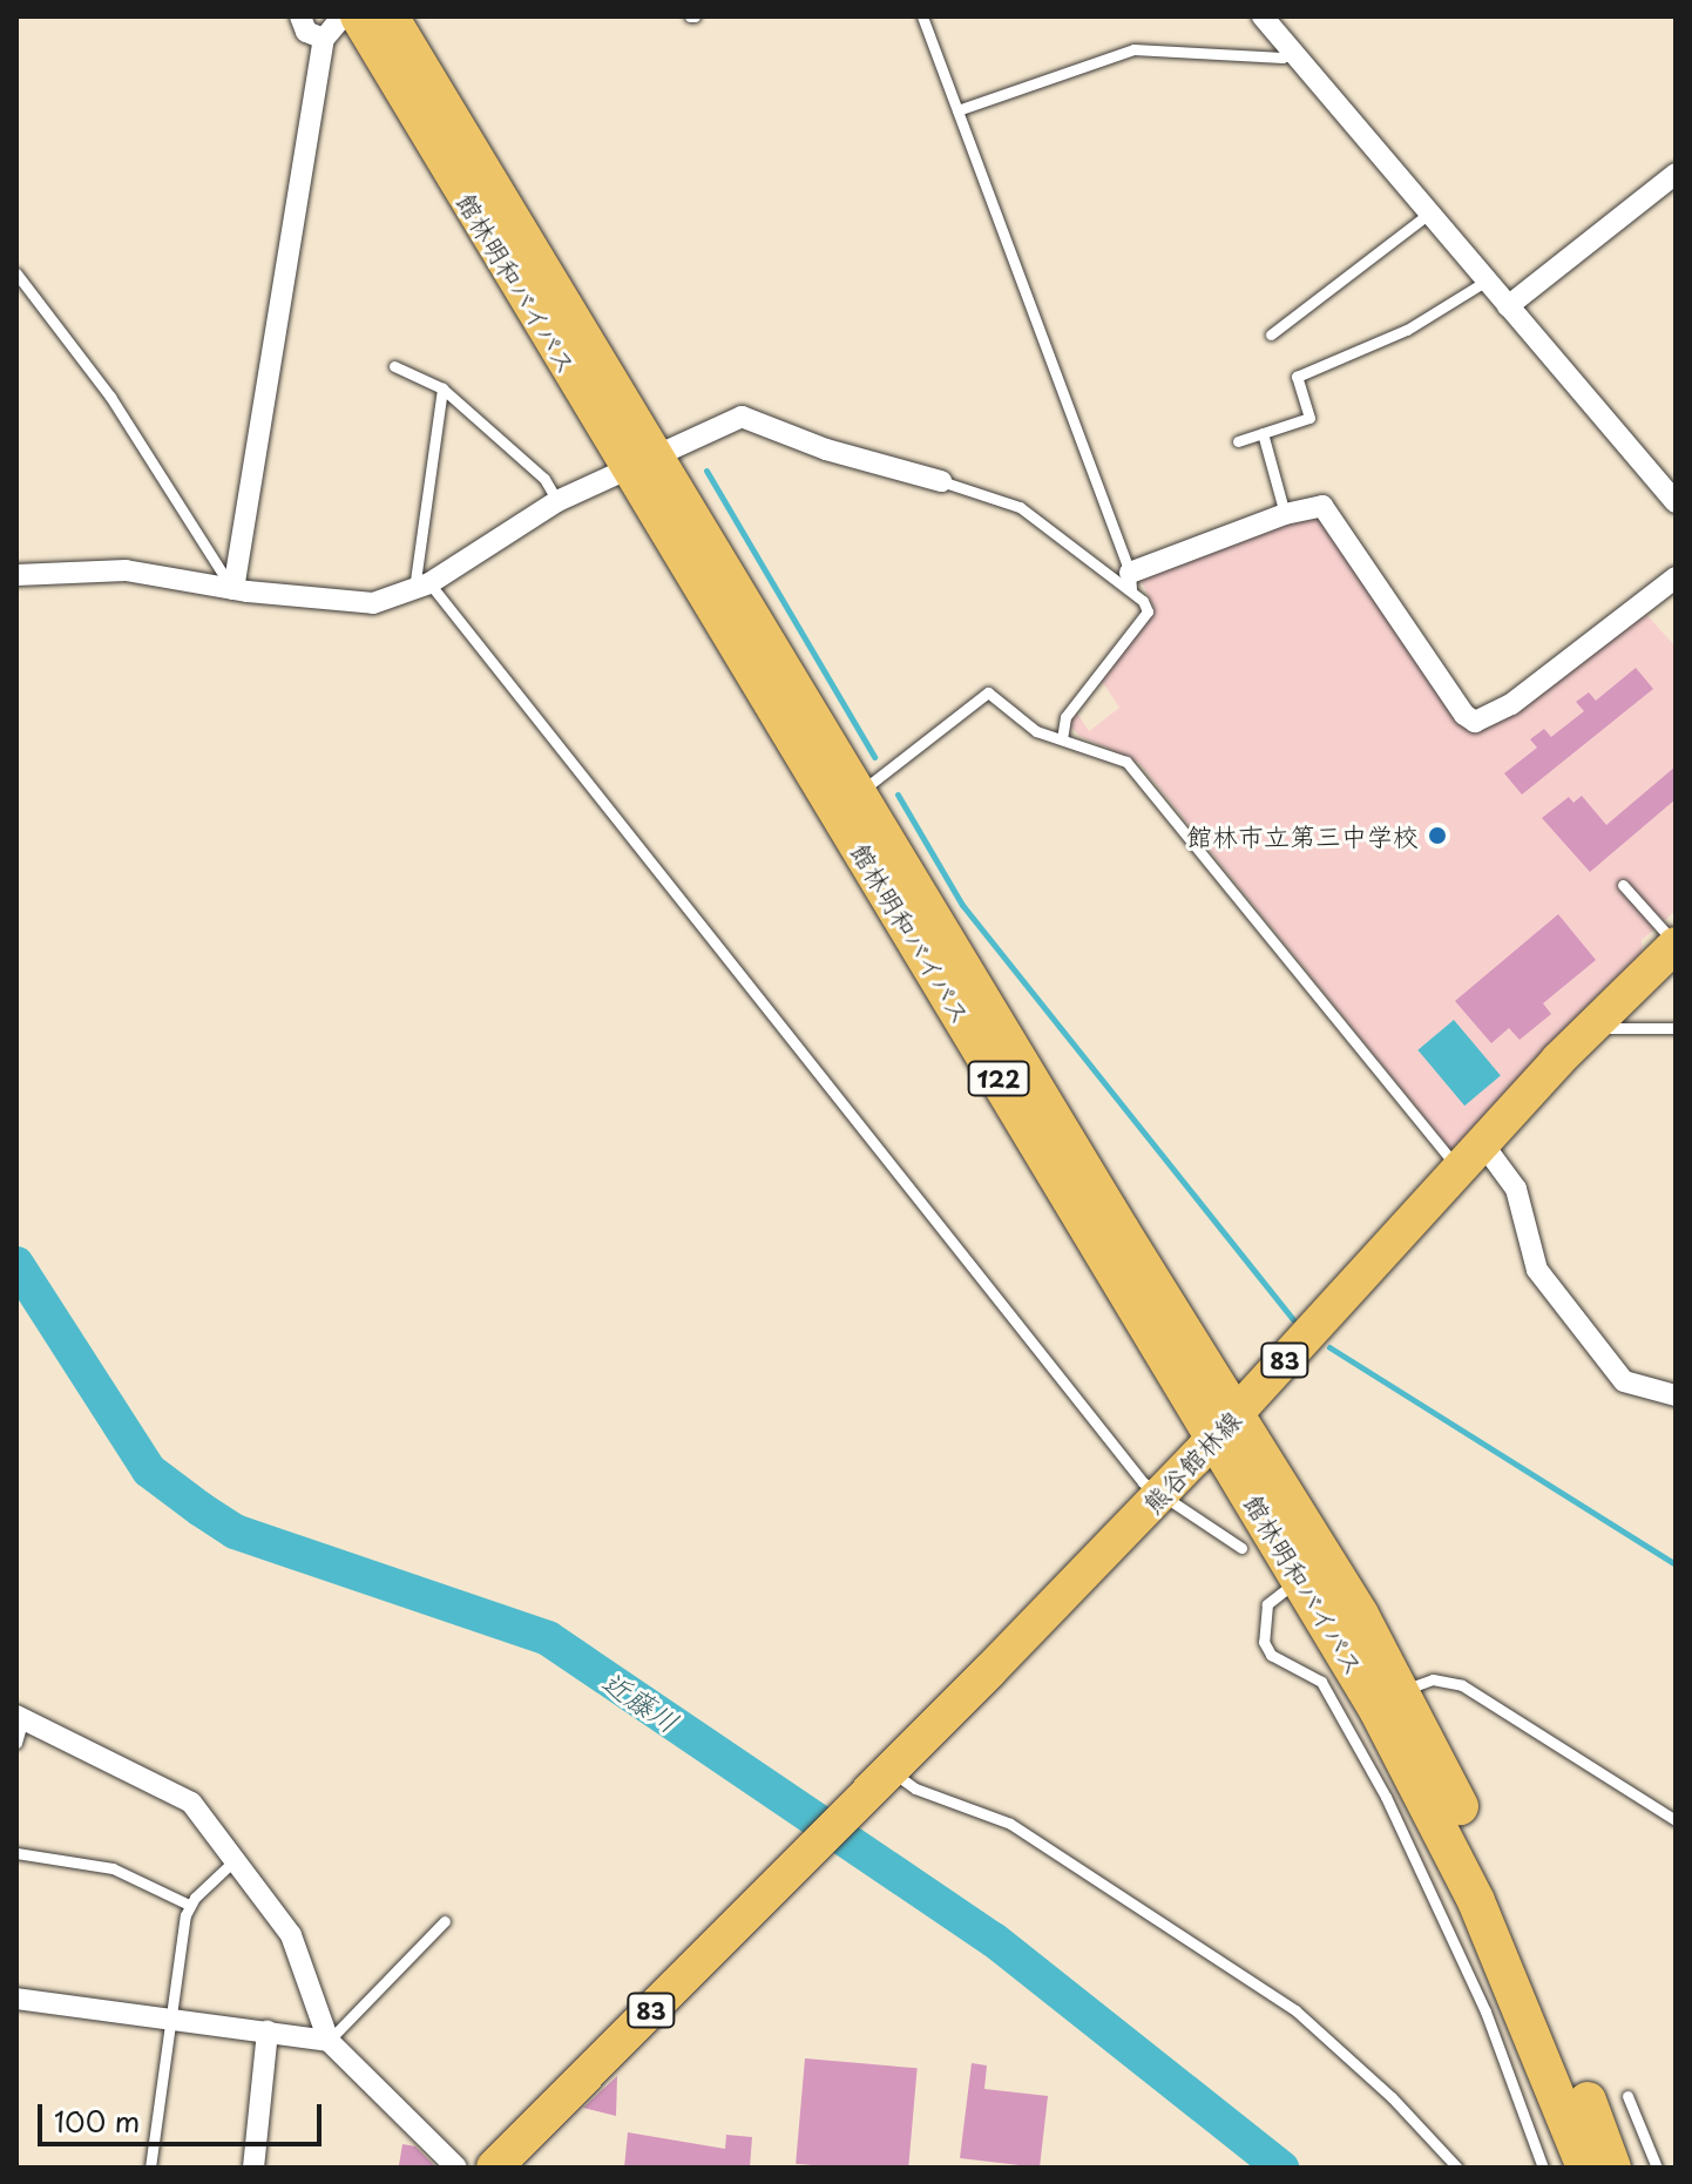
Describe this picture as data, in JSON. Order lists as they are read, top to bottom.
{
  "streets": {
    "highway": ["館林明和バイパス", "122"],
    "main road": ["83", "熊谷館林線"]
  },
  "crossings": [
    ["館林明和バイパス", "熊谷館林線"]
  ],
  "water": ["近藤川"],
  "places": ["館林市立第三中学校"],
  "scale_bar": "100 m"
}
